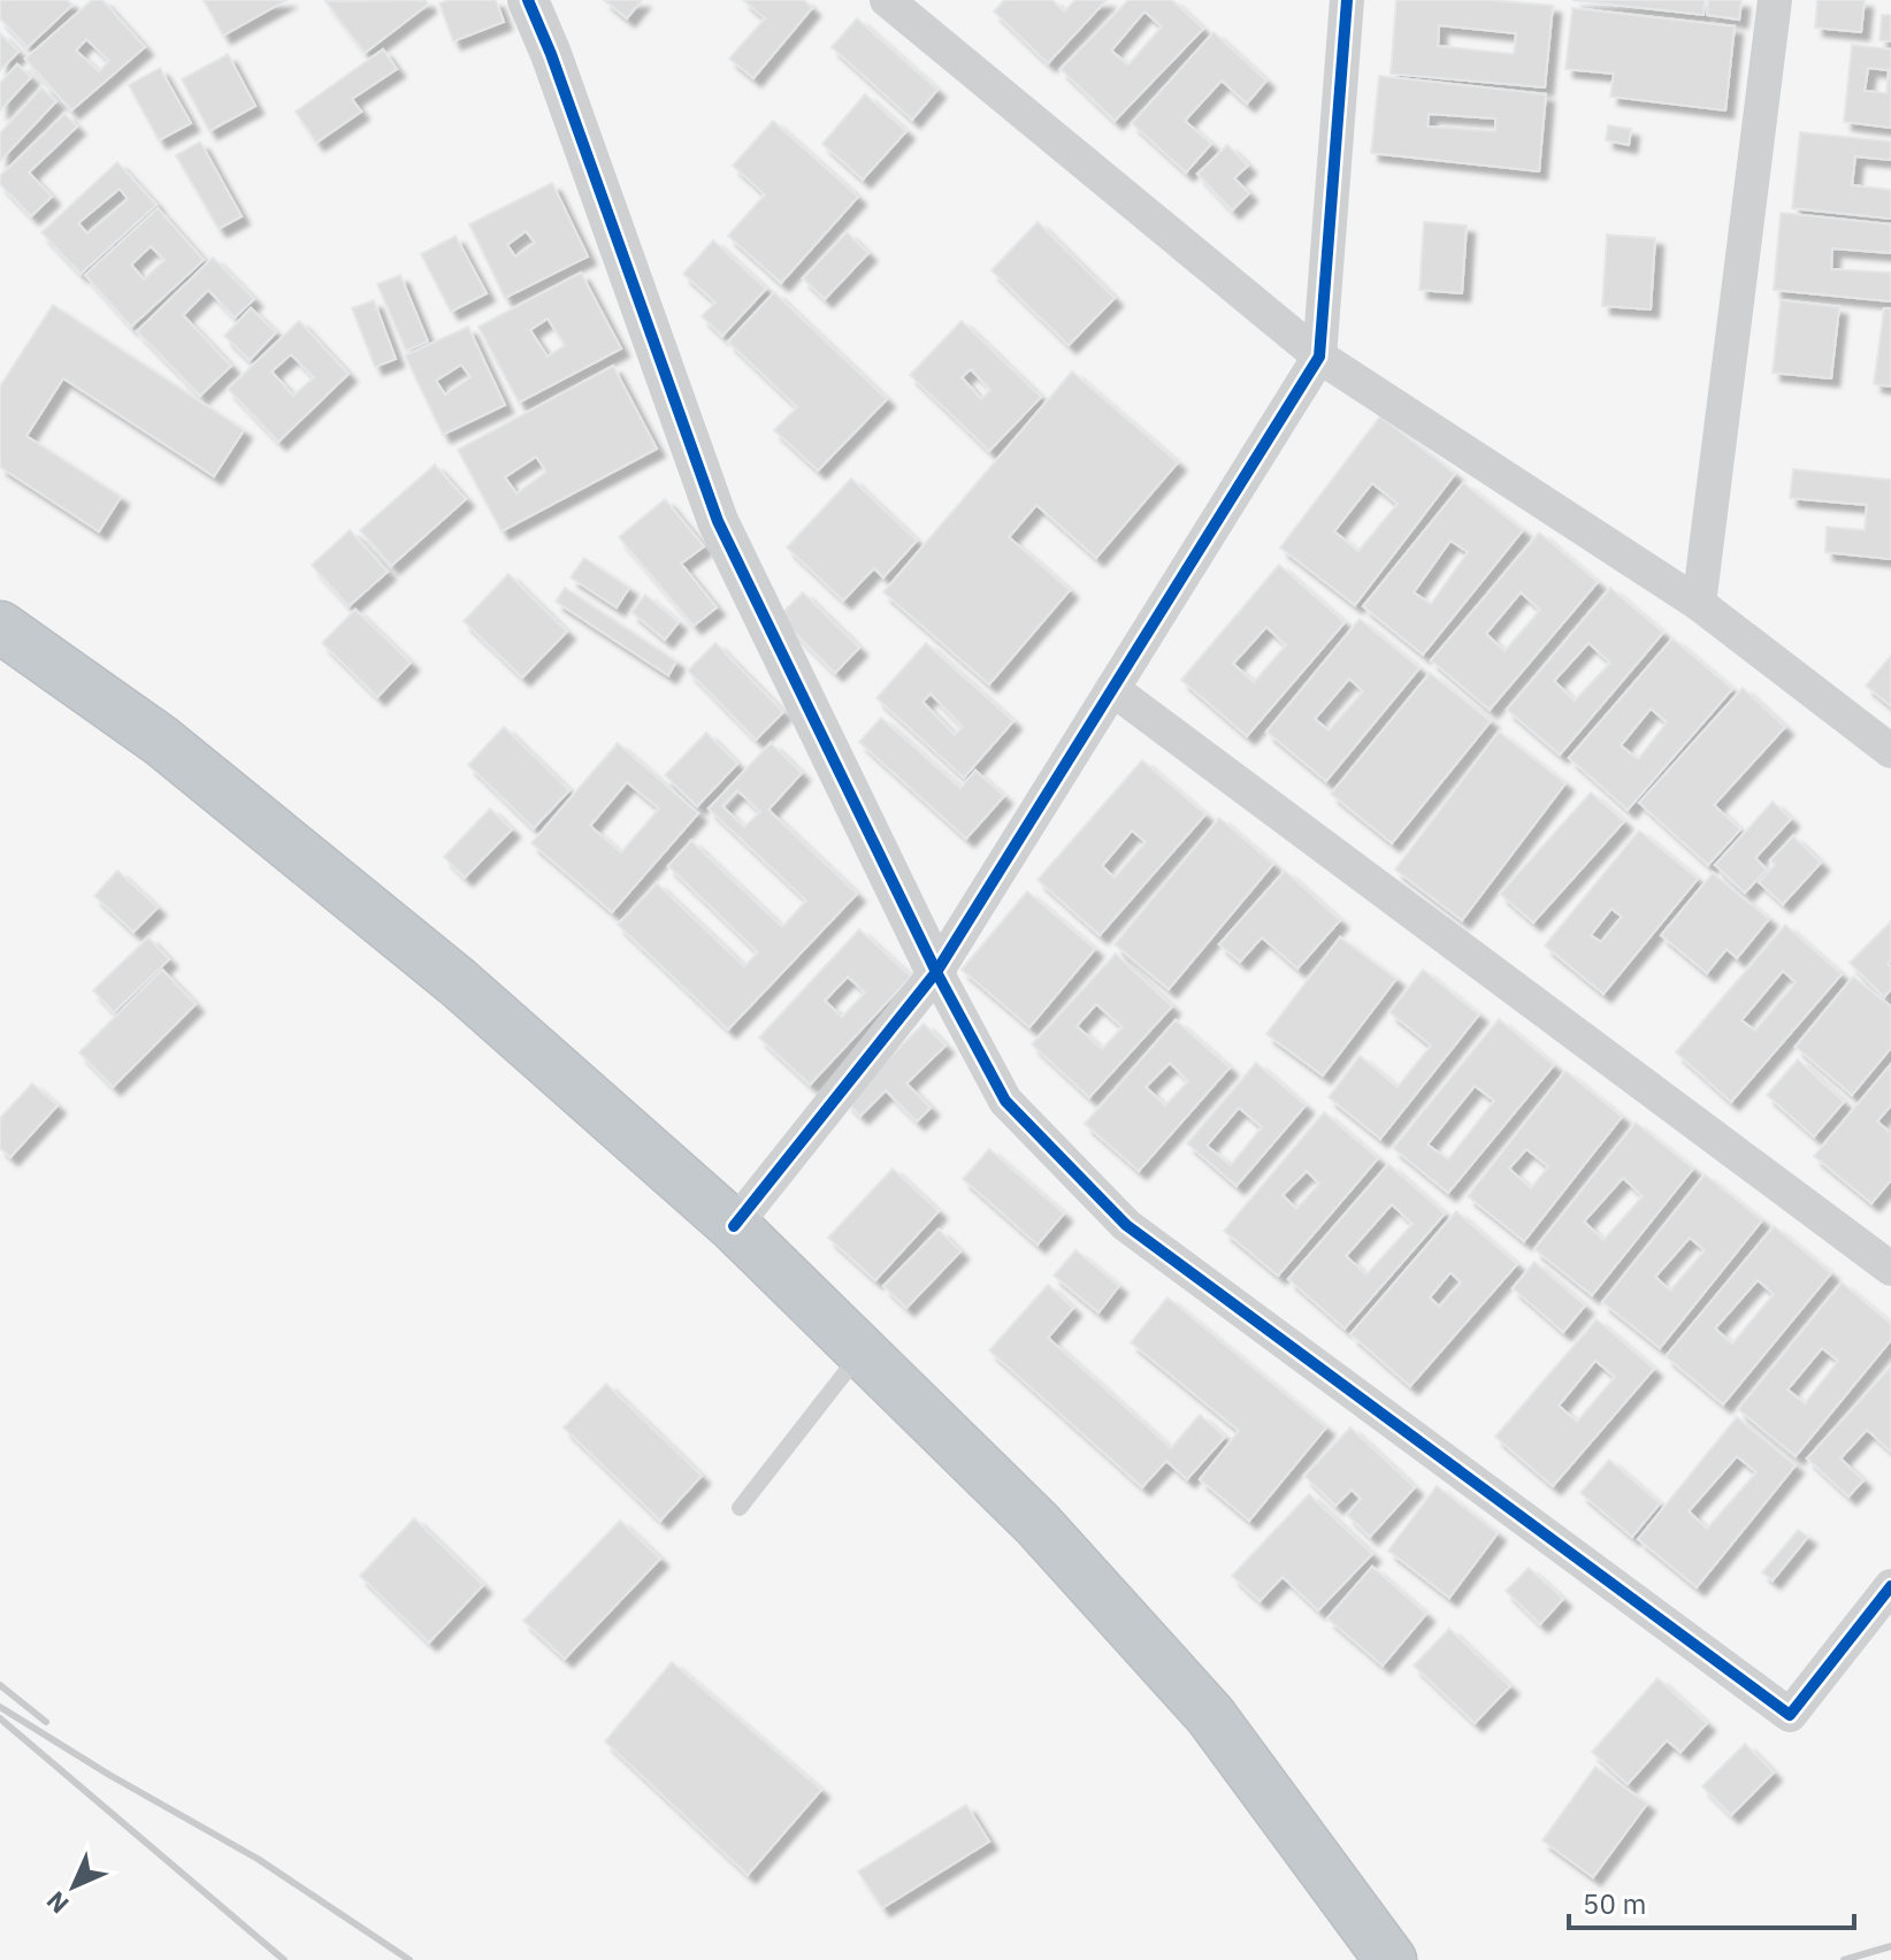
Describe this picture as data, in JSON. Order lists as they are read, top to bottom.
{
  "scale_bar": "50 m",
  "north": "bottom left"
}
